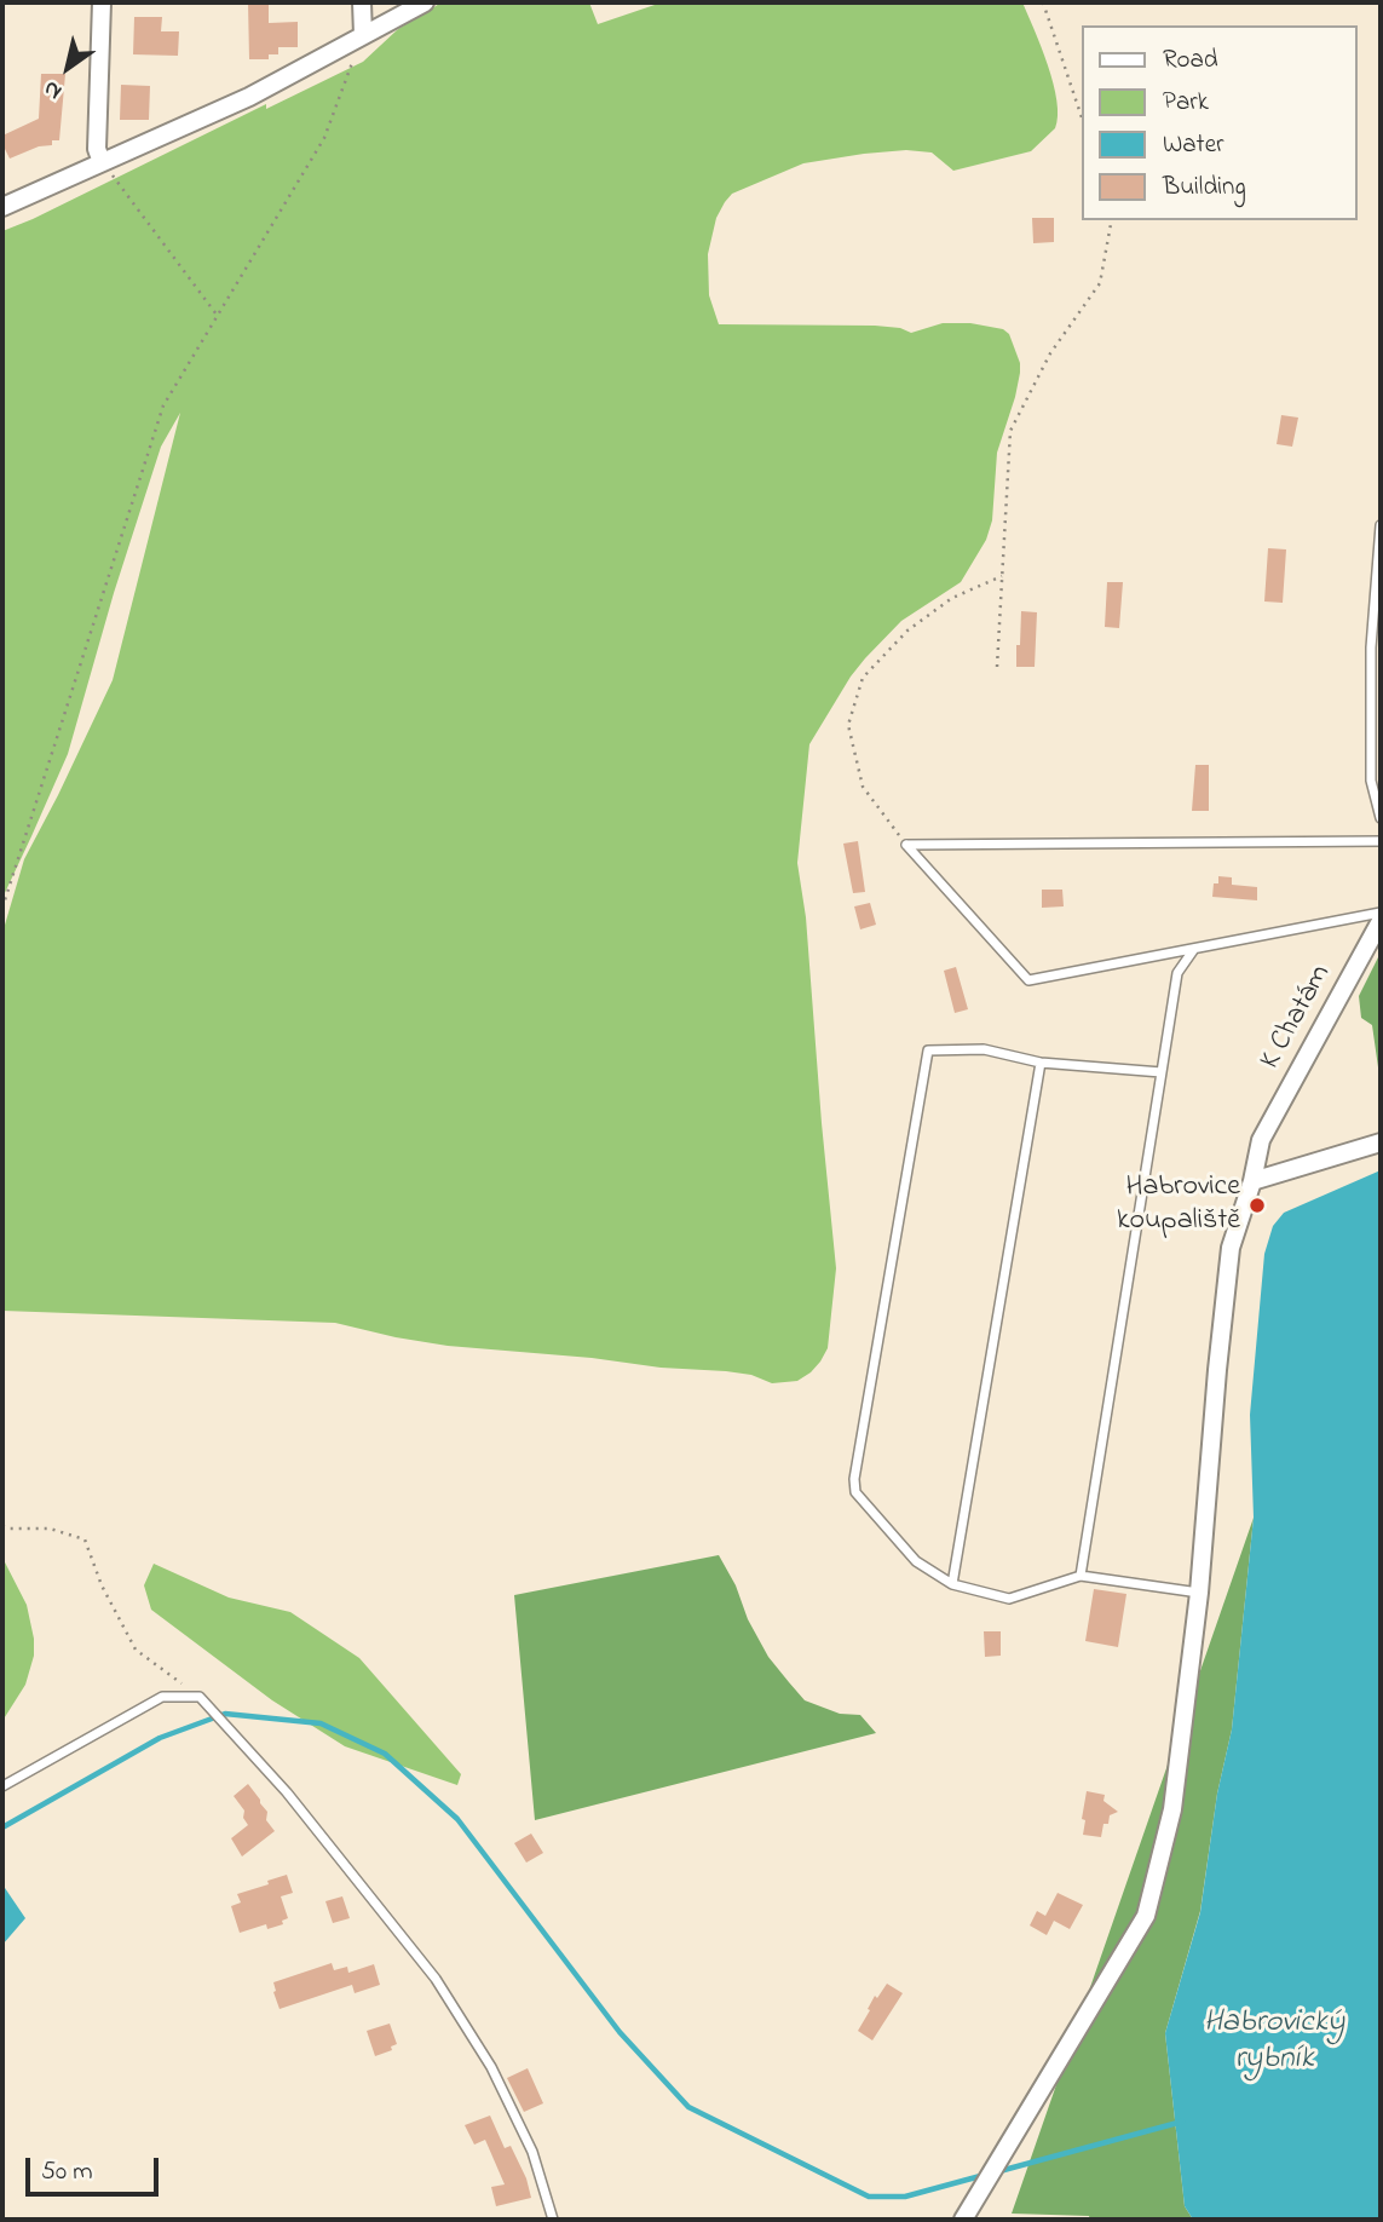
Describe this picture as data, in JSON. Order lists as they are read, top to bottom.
{
  "streets": {
    "street": ["K Chatám"]
  },
  "water": ["Habrovický rybník"],
  "places": ["Habrovice koupaliště"],
  "legend": [
    "Road",
    "Park",
    "Water",
    "Building"
  ],
  "scale_bar": "50 m",
  "north": "bottom left"
}
